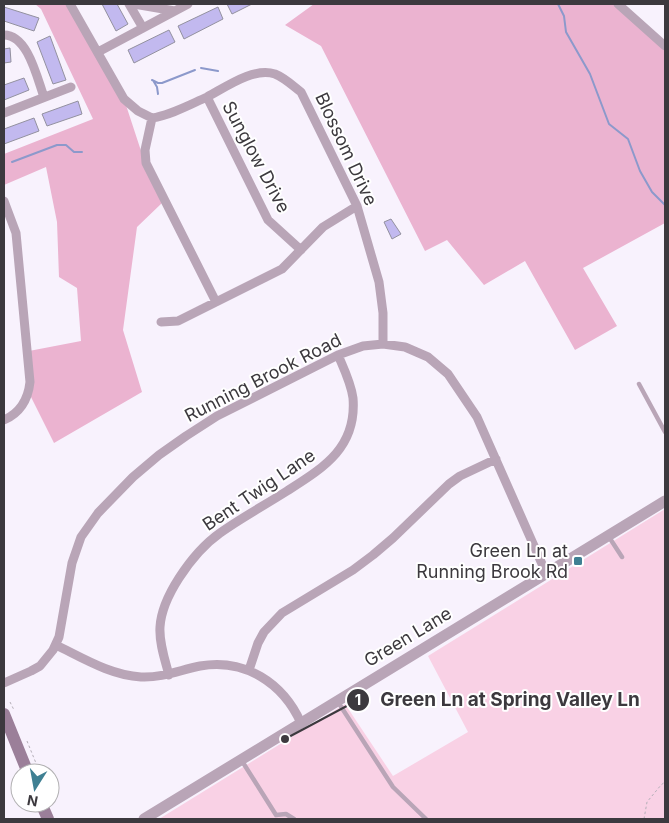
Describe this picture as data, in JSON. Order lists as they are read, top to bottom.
{
  "streets": {
    "street": [
      "Blossom Drive",
      "Sunglow Drive",
      "Running Brook Road",
      "Bent Twig Lane",
      "Green Lane"
    ]
  },
  "crossings": [
    ["Blossom Drive", "Sunglow Drive"],
    ["Blossom Drive", "Running Brook Road"],
    ["Running Brook Road", "Bent Twig Lane"],
    ["Running Brook Road", "Green Lane"]
  ],
  "places": {
    "transit": ["Green Ln at Running Brook Rd"],
    "other": ["Green Ln at Spring Valley Ln"]
  },
  "north": "bottom"
}
